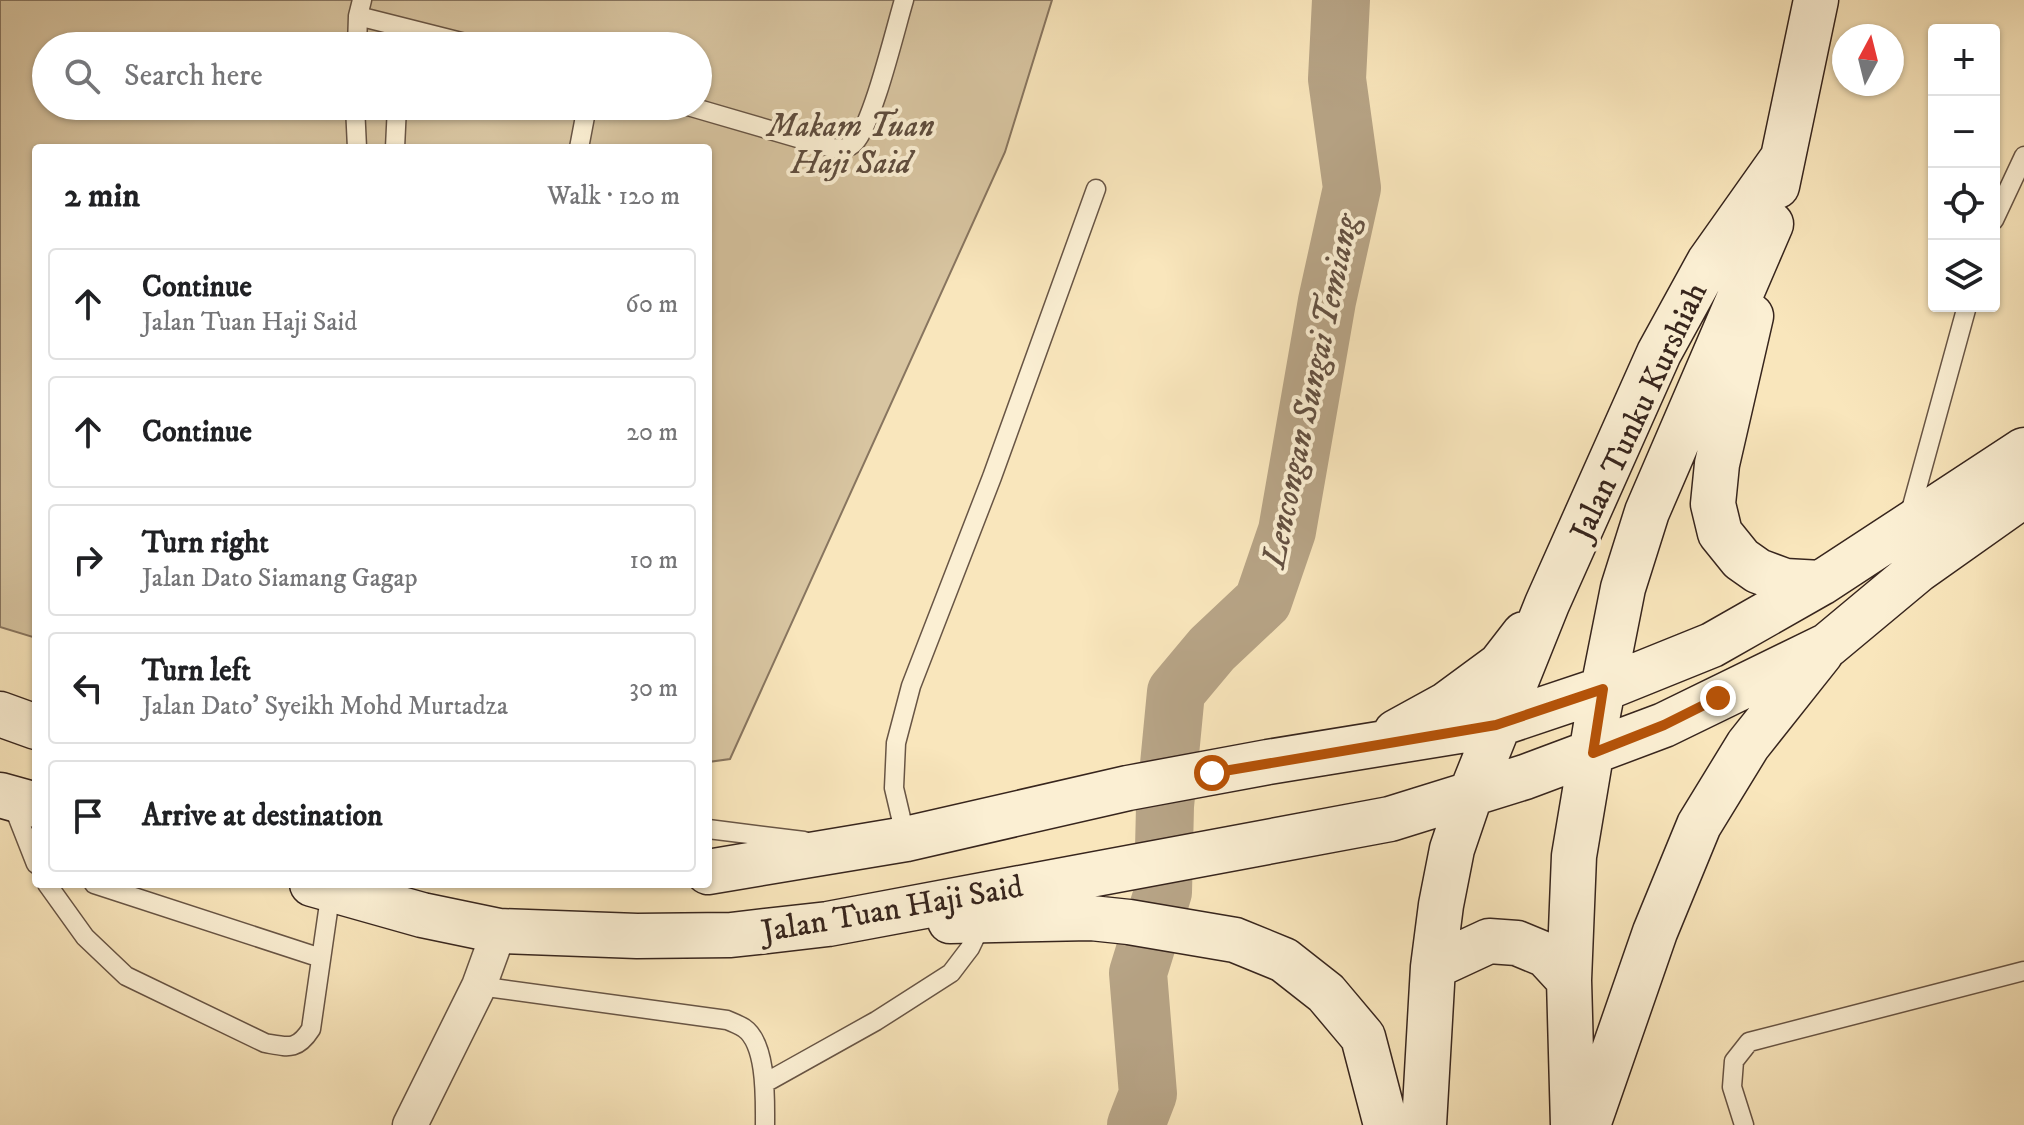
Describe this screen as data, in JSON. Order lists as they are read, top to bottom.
{
  "streets": {
    "main road": ["Jalan Tunku Kurshiah", "Jalan Tuan Haji Said"]
  },
  "water": ["Lencongan Sungai Temiang"],
  "parks": ["Makam Tuan Haji Said"],
  "north": "top",
  "page": {
    "map_buttons": ["+", "−"],
    "search": "Search here",
    "heading": ["2 min", "Walk · 120 m"],
    "list": [
      ["Continue", "Jalan Tuan Haji Said", "60 m"],
      ["Continue", "20 m"],
      ["Turn right", "Jalan Dato Siamang Gagap", "10 m"],
      ["Turn left", "Jalan Dato' Syeikh Mohd Murtadza", "30 m"],
      "Arrive at destination"
    ]
  }
}
